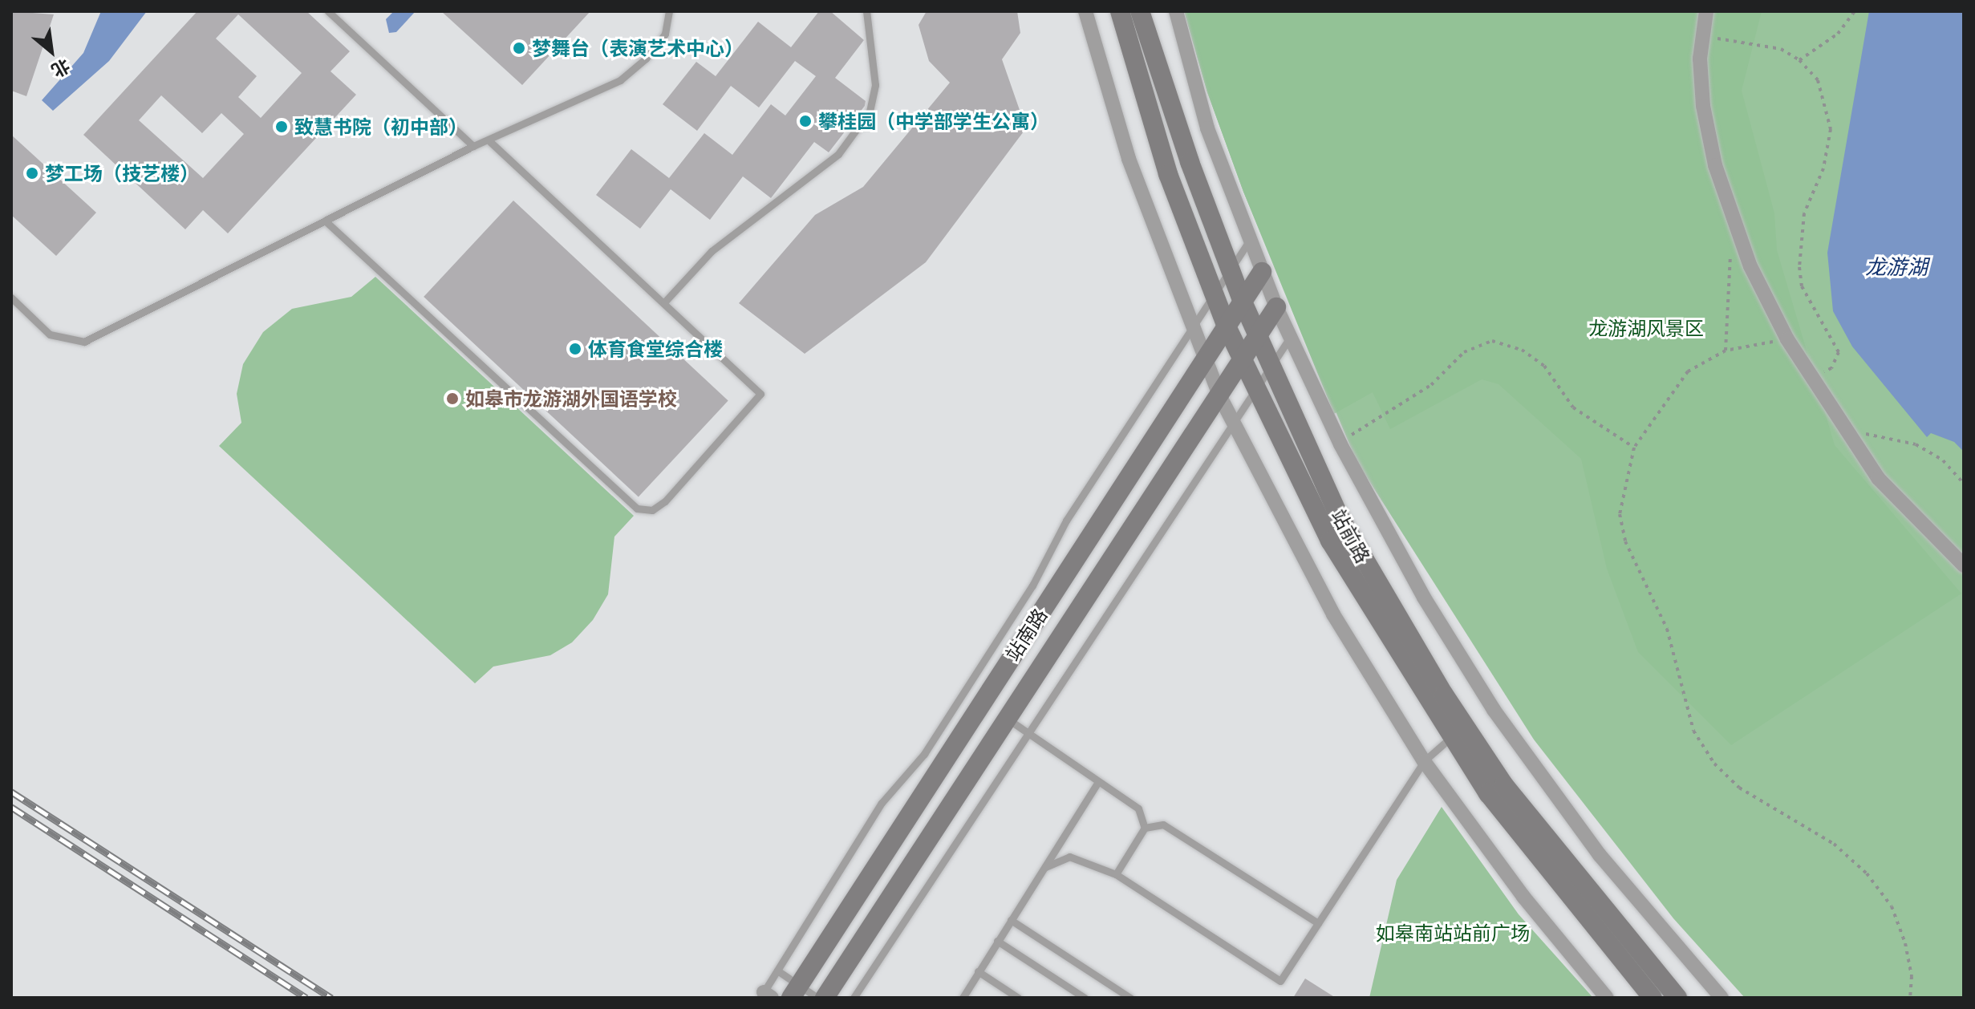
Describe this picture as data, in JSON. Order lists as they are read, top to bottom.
{
  "streets": {
    "street": ["站前路", "站南路"]
  },
  "crossings": [
    ["站前路", "站南路"]
  ],
  "water": ["龙游湖"],
  "parks": ["龙游湖风景区", "如皋南站站前广场"],
  "places": [
    "梦舞台（表演艺术中心）",
    "攀桂园（中学部学生公寓）",
    "致慧书院（初中部）",
    "梦工场（技艺楼）",
    "体育食堂综合楼",
    "如皋市龙游湖外国语学校"
  ],
  "north": "bottom right"
}
